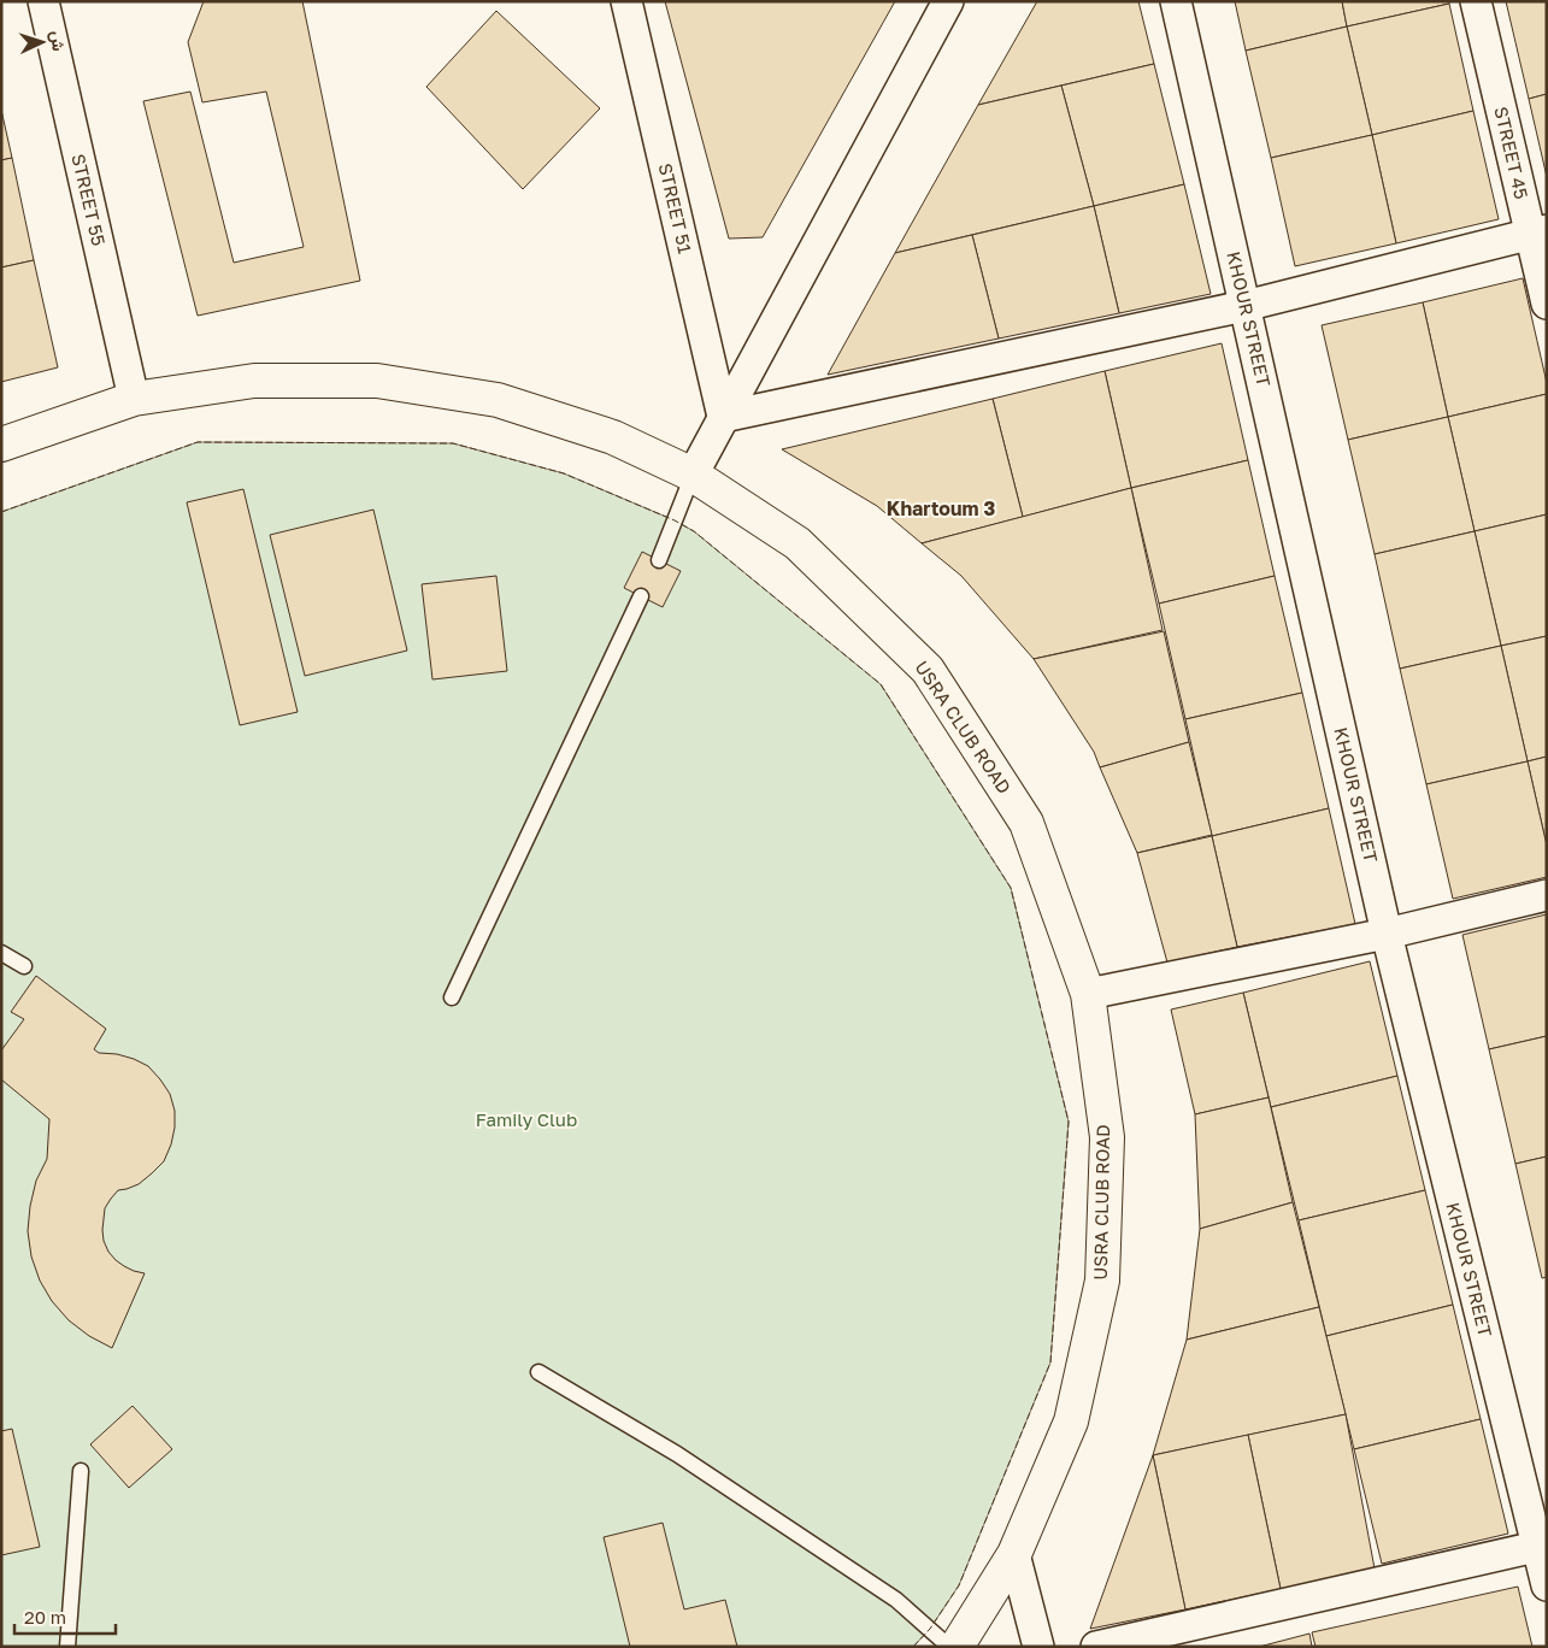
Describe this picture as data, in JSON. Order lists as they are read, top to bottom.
{
  "streets": {
    "street": [
      "STREET 45",
      "STREET 55",
      "STREET 51",
      "KHOUR STREET",
      "USRA CLUB ROAD"
    ]
  },
  "crossings": [
    ["STREET 55", "USRA CLUB ROAD"]
  ],
  "districts": ["Khartoum 3"],
  "parks": ["Family Club"],
  "scale_bar": "20 m",
  "north": "right"
}
